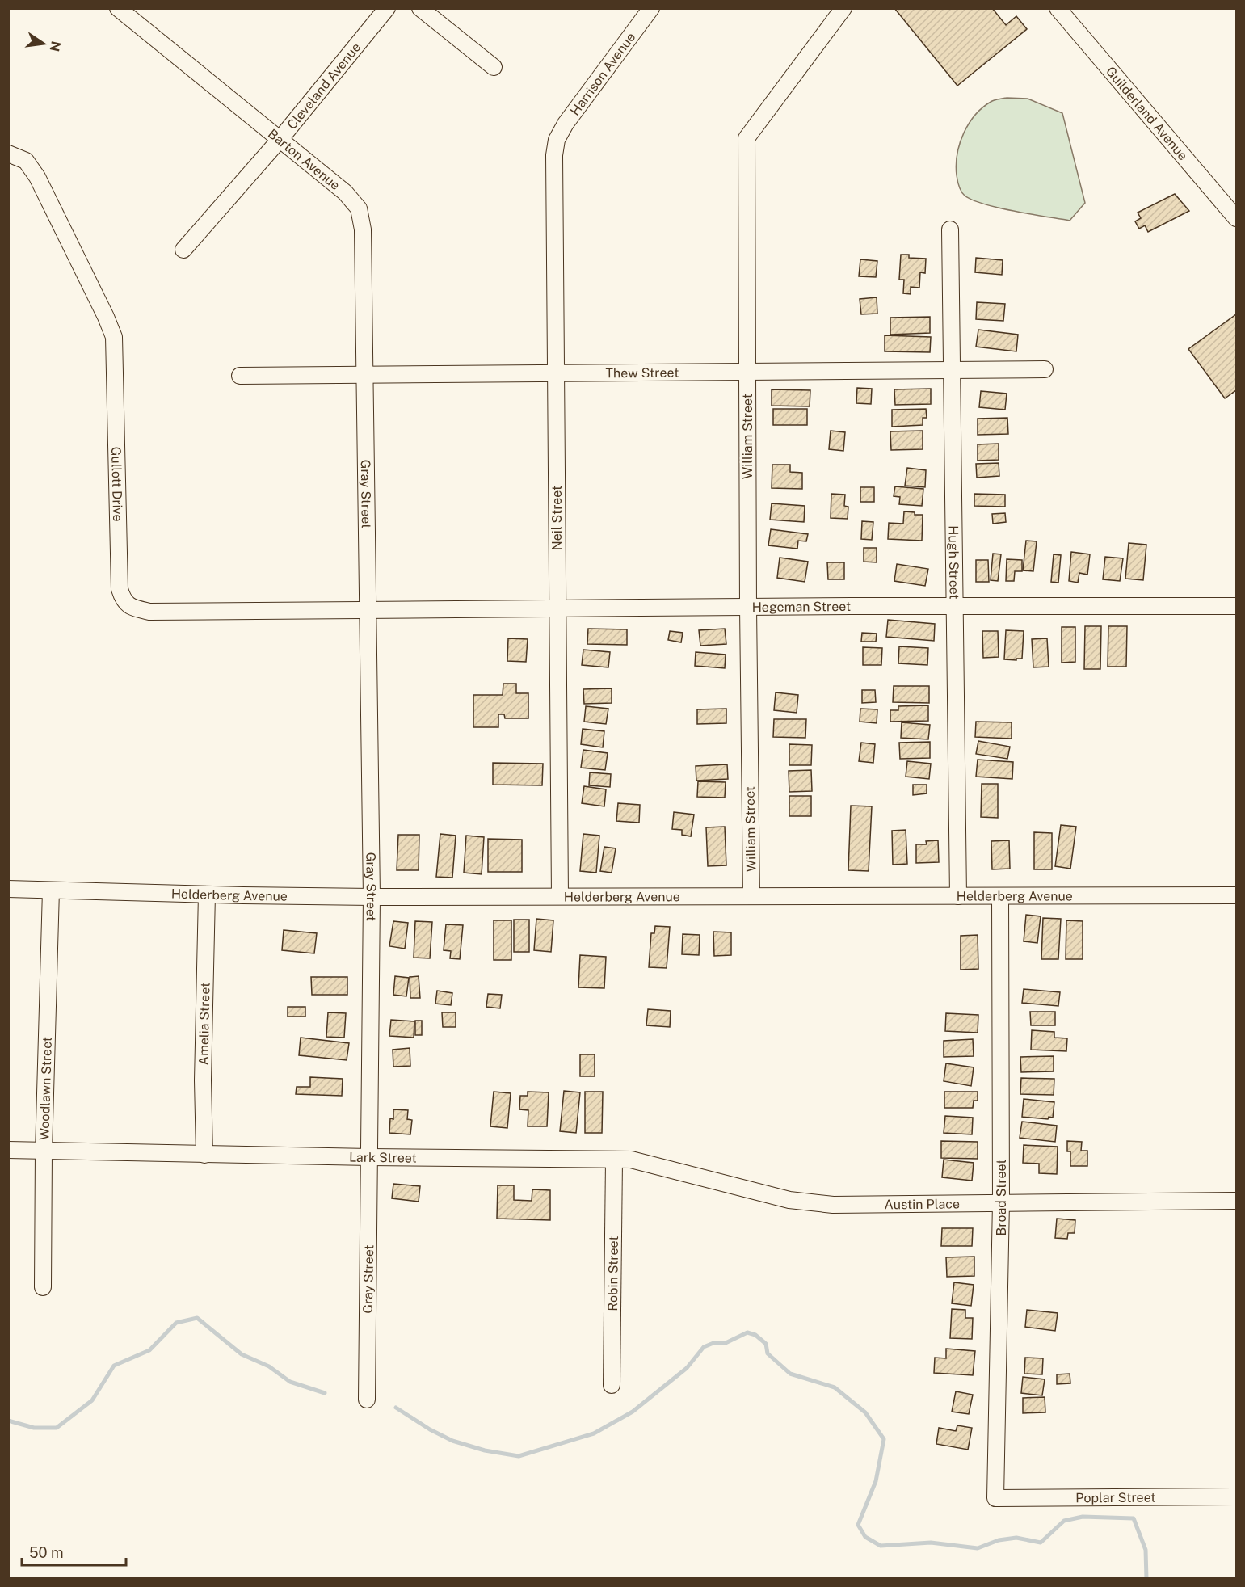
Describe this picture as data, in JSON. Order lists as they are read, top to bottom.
{
  "streets": {
    "street": [
      "Harrison Avenue",
      "Cleveland Avenue",
      "Guilderland Avenue",
      "Barton Avenue",
      "Thew Street",
      "William Street",
      "Gullott Drive",
      "Gray Street",
      "Neil Street",
      "Hugh Street",
      "Hegeman Street",
      "Helderberg Avenue",
      "Amelia Street",
      "Woodlawn Street",
      "Lark Street",
      "Broad Street",
      "Austin Place",
      "Robin Street",
      "Poplar Street"
    ]
  },
  "crossings": [
    ["Harrison Avenue", "Neil Street"],
    ["Cleveland Avenue", "Barton Avenue"],
    ["Barton Avenue", "Thew Street"],
    ["Barton Avenue", "Gray Street"],
    ["Thew Street", "William Street"],
    ["Thew Street", "Gray Street"],
    ["Thew Street", "Neil Street"],
    ["Thew Street", "Hugh Street"],
    ["William Street", "Hegeman Street"],
    ["William Street", "Helderberg Avenue"],
    ["Gullott Drive", "Gray Street"],
    ["Gullott Drive", "Hegeman Street"],
    ["Gray Street", "Hegeman Street"],
    ["Gray Street", "Helderberg Avenue"],
    ["Gray Street", "Lark Street"],
    ["Neil Street", "Hegeman Street"],
    ["Neil Street", "Helderberg Avenue"],
    ["Hugh Street", "Hegeman Street"],
    ["Hugh Street", "Helderberg Avenue"],
    ["Helderberg Avenue", "Amelia Street"],
    ["Helderberg Avenue", "Woodlawn Street"],
    ["Helderberg Avenue", "Broad Street"],
    ["Amelia Street", "Lark Street"],
    ["Woodlawn Street", "Lark Street"],
    ["Lark Street", "Austin Place"],
    ["Lark Street", "Robin Street"],
    ["Broad Street", "Austin Place"],
    ["Broad Street", "Poplar Street"],
    ["Austin Place", "Robin Street"]
  ],
  "scale_bar": "50 m",
  "north": "right"
}
